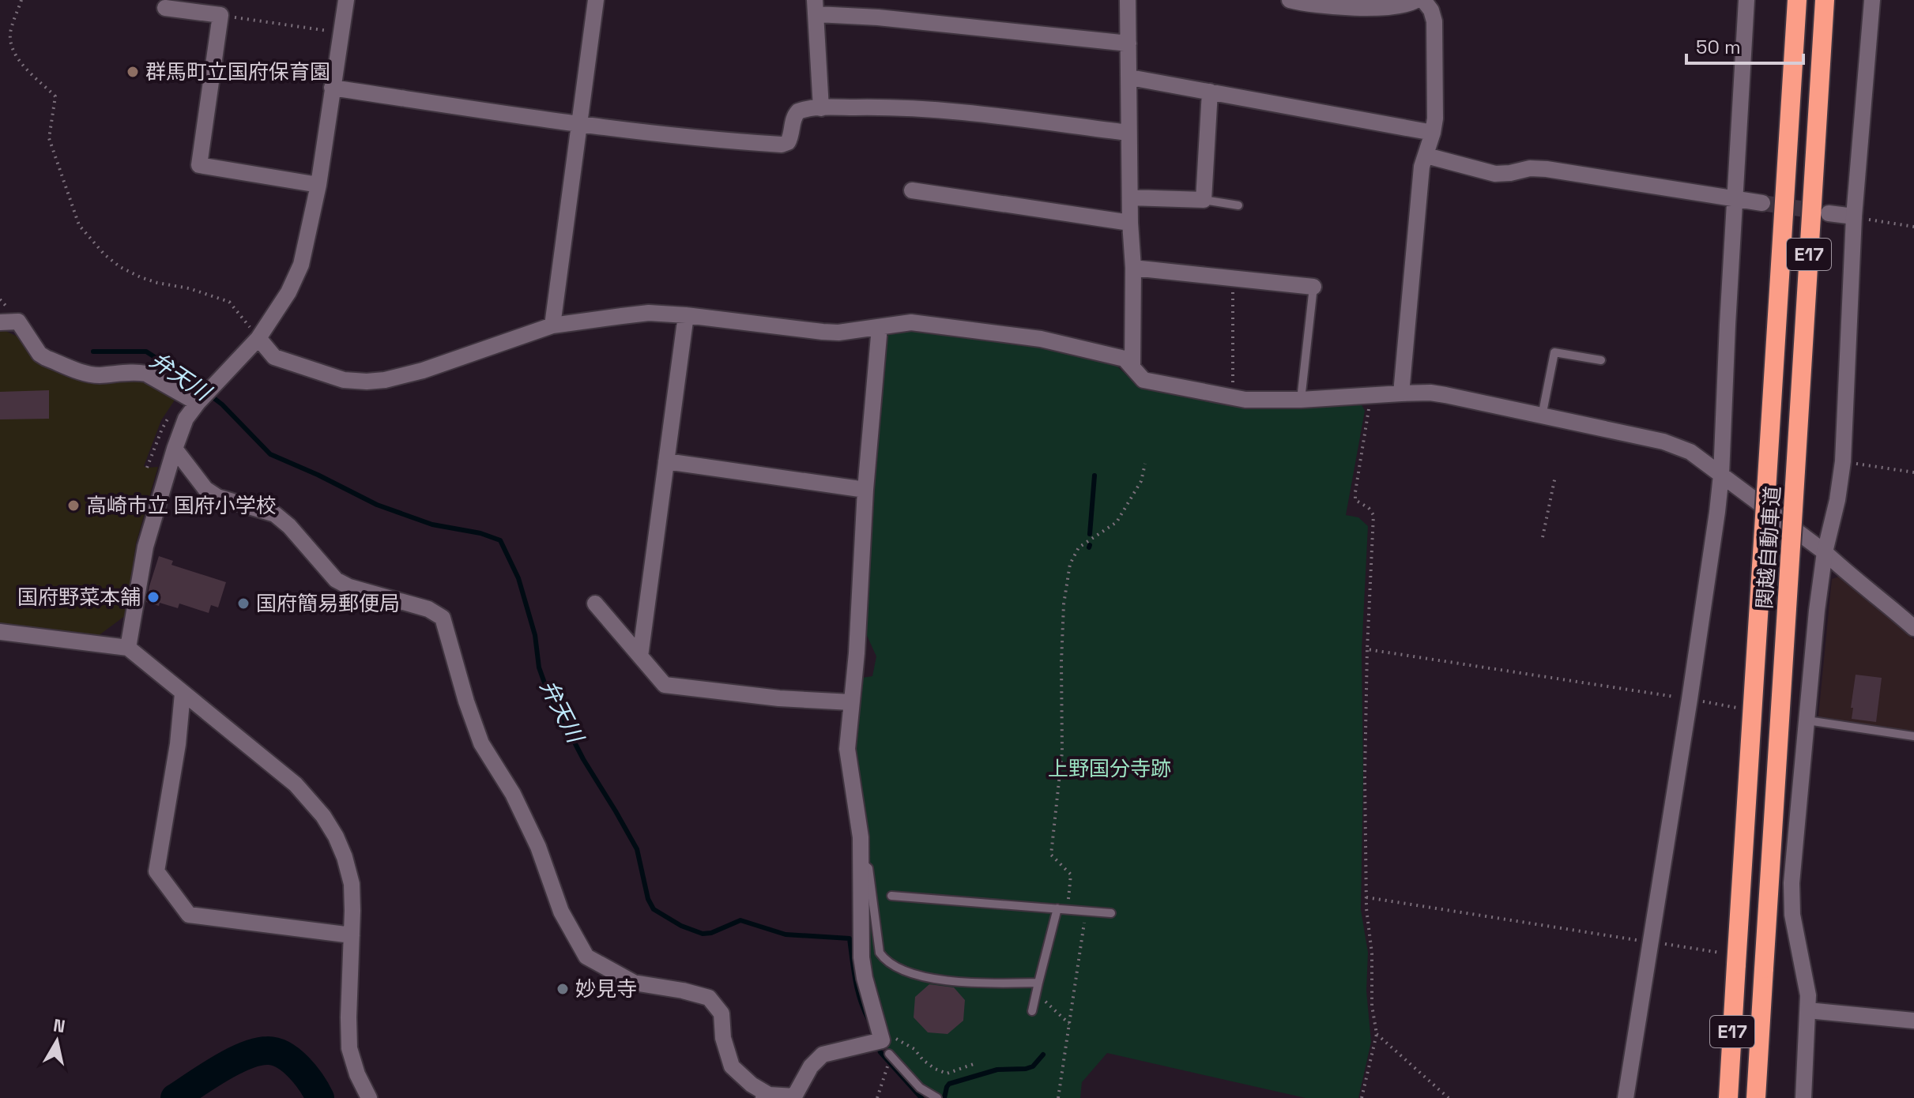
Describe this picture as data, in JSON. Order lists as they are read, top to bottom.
{
  "streets": {
    "highway": ["E17", "関越自動車道"]
  },
  "water": ["弁天川"],
  "parks": ["上野国分寺跡"],
  "places": [
    "群馬町立国府保育園",
    "高崎市立 国府小学校",
    "国府野菜本舗",
    "国府簡易郵便局",
    "妙見寺"
  ],
  "scale_bar": "50 m",
  "north": "top"
}
